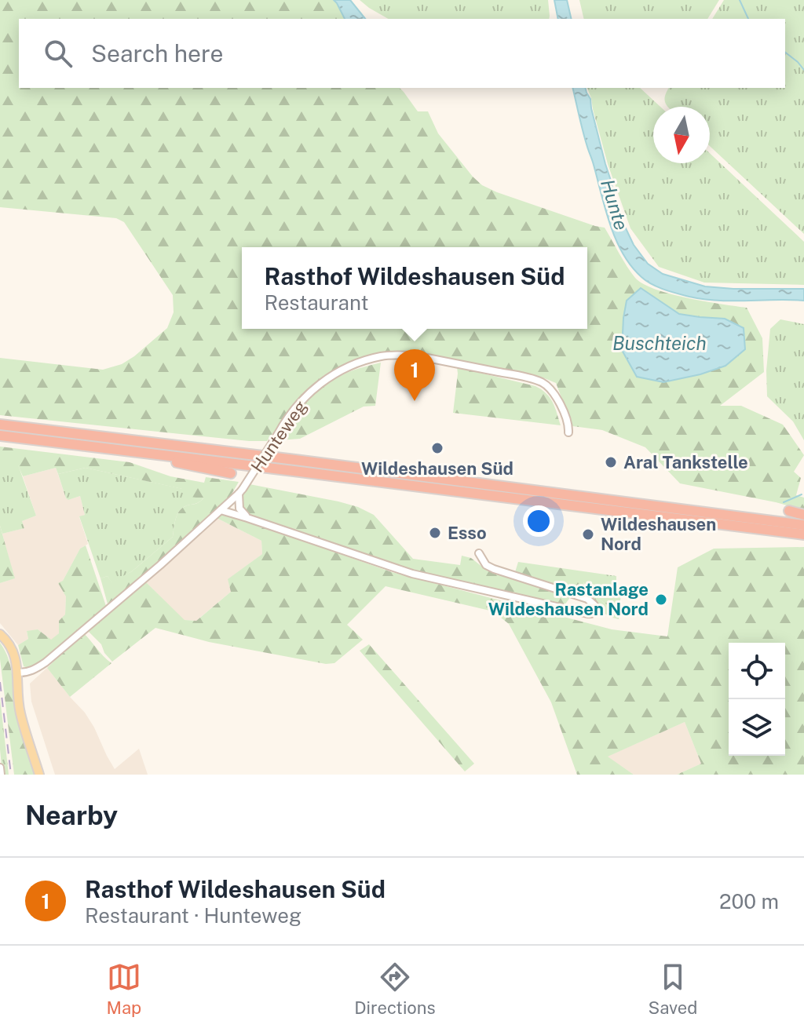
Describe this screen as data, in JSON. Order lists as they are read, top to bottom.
{
  "streets": {
    "street": ["Hunteweg"]
  },
  "water": ["Hunte", "Buschteich"],
  "places": [
    "Wildeshausen Süd",
    "Aral Tankstelle",
    "Esso",
    "Wildeshausen Nord",
    "Rastanlage Wildeshausen Nord"
  ],
  "north": "bottom",
  "page": {
    "search": "Search here",
    "popup": ["Rasthof Wildeshausen Süd", "Restaurant"],
    "pins": "1",
    "heading": "Nearby",
    "list": [
      {
        "mark": "1",
        "name": "Rasthof Wildeshausen Süd",
        "note": "Restaurant · Hunteweg",
        "value": "200 m"
      }
    ],
    "nav": ["Map", "Directions", "Saved"]
  }
}
